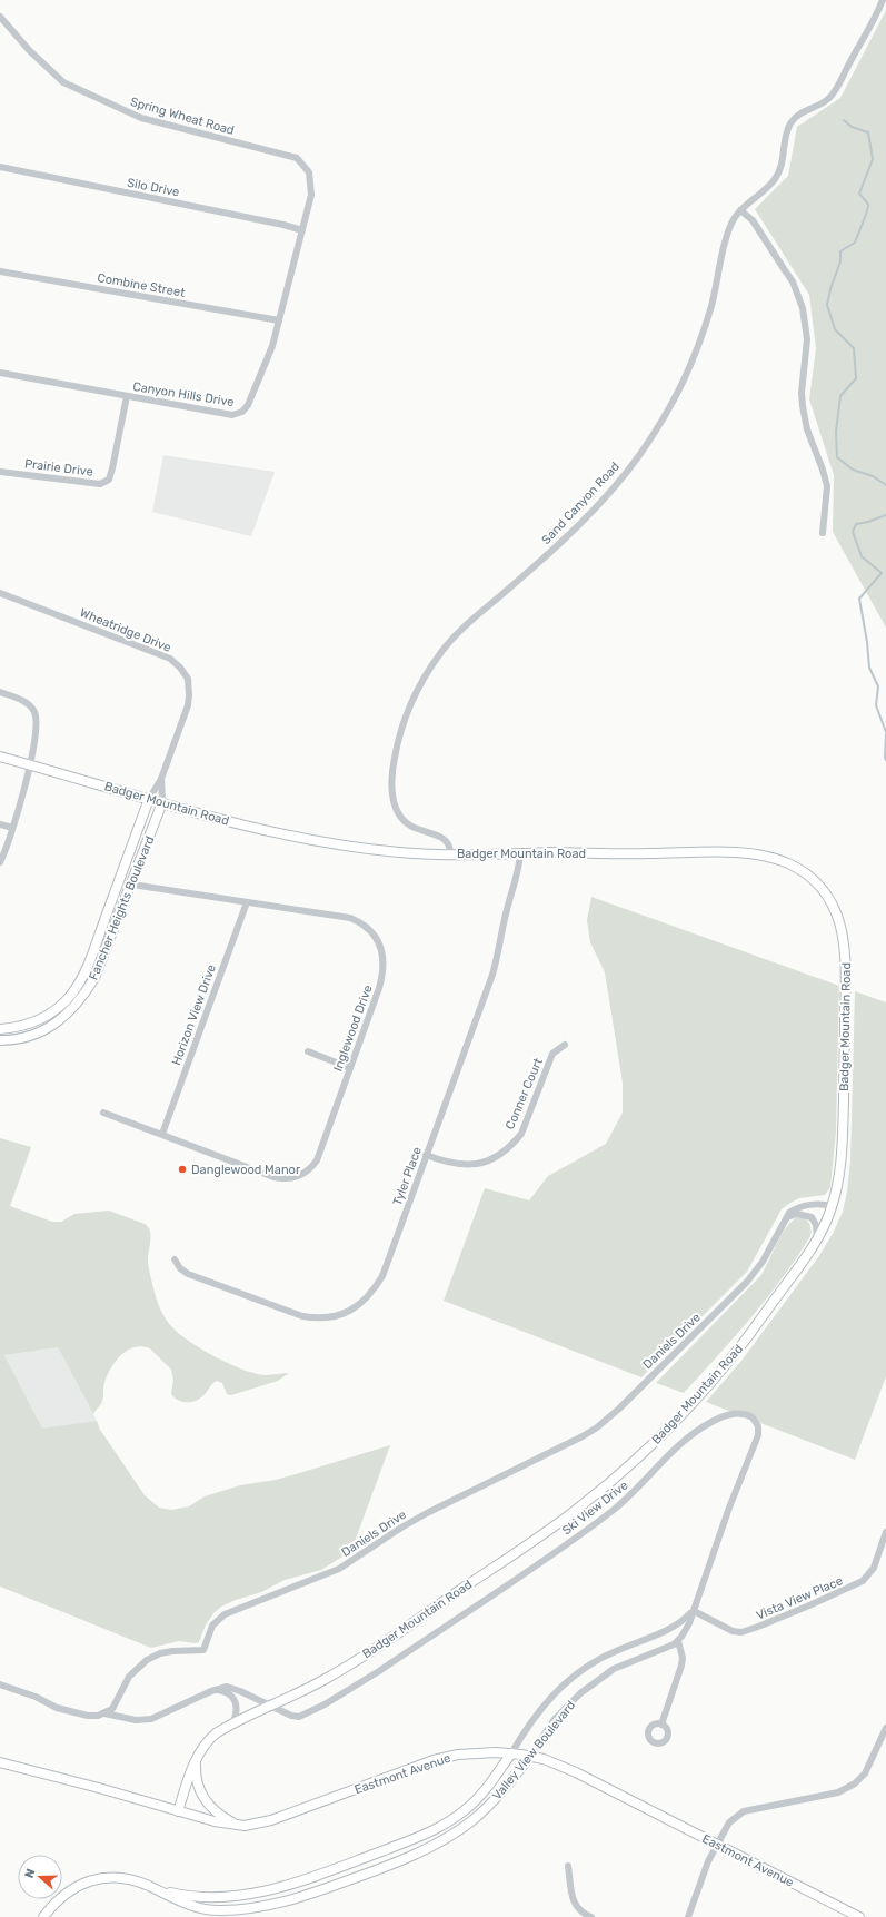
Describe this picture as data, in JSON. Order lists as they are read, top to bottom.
{
  "streets": {
    "main road": [
      "Badger Mountain Road",
      "Fancher Heights Boulevard",
      "Valley View Boulevard",
      "Eastmont Avenue"
    ],
    "street": [
      "Spring Wheat Road",
      "Silo Drive",
      "Combine Street",
      "Canyon Hills Drive",
      "Prairie Drive",
      "Sand Canyon Road",
      "Wheatridge Drive",
      "Horizon View Drive",
      "Inglewood Drive",
      "Conner Court",
      "Tyler Place",
      "Daniels Drive",
      "Ski View Drive",
      "Vista View Place"
    ]
  },
  "crossings": [
    ["Spring Wheat Road", "Canyon Hills Drive"],
    ["Silo Drive", "Canyon Hills Drive"],
    ["Combine Street", "Canyon Hills Drive"],
    ["Canyon Hills Drive", "Prairie Drive"],
    ["Sand Canyon Road", "Badger Mountain Road"],
    ["Wheatridge Drive", "Badger Mountain Road"],
    ["Wheatridge Drive", "Fancher Heights Boulevard"],
    ["Badger Mountain Road", "Fancher Heights Boulevard"],
    ["Badger Mountain Road", "Tyler Place"],
    ["Badger Mountain Road", "Daniels Drive"],
    ["Badger Mountain Road", "Ski View Drive"],
    ["Badger Mountain Road", "Eastmont Avenue"],
    ["Fancher Heights Boulevard", "Inglewood Drive"],
    ["Horizon View Drive", "Inglewood Drive"],
    ["Conner Court", "Tyler Place"],
    ["Ski View Drive", "Vista View Place"],
    ["Ski View Drive", "Valley View Boulevard"],
    ["Vista View Place", "Valley View Boulevard"],
    ["Valley View Boulevard", "Eastmont Avenue"]
  ],
  "places": ["Danglewood Manor"],
  "north": "left"
}
